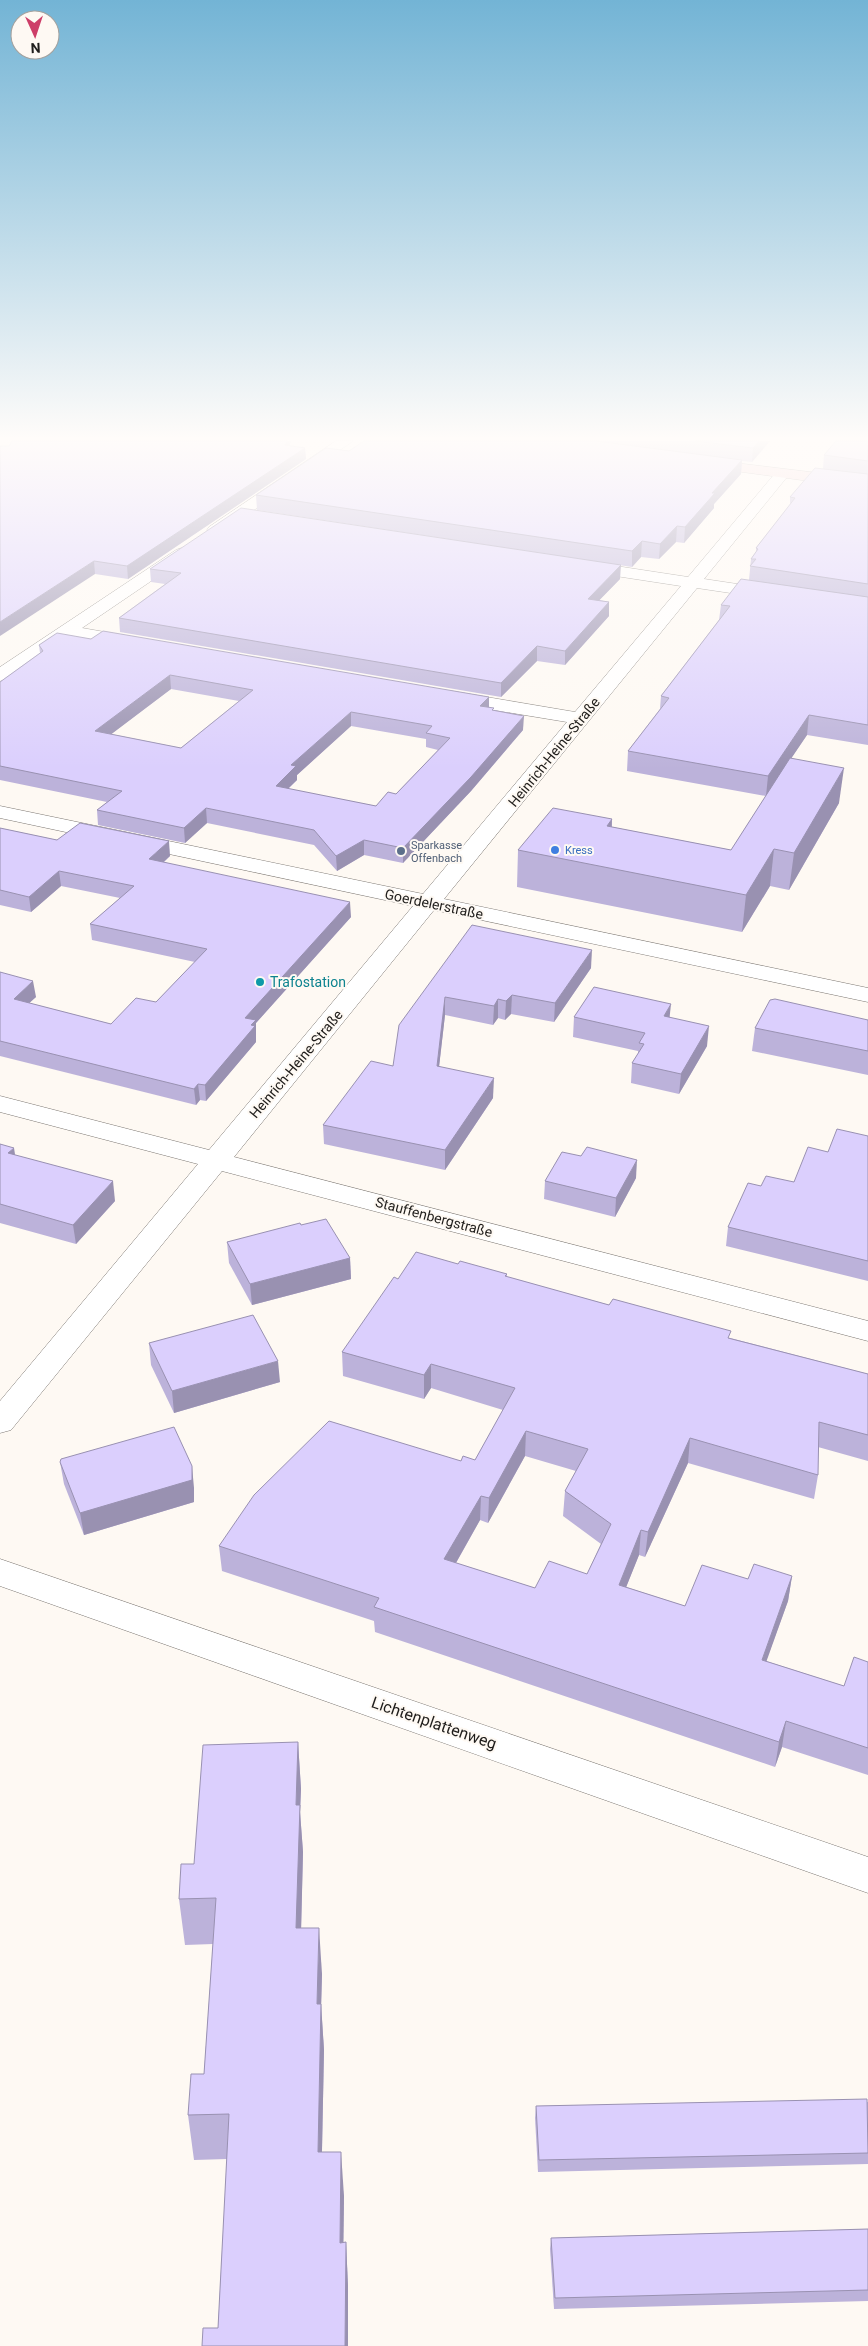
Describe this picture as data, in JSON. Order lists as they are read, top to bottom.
{
  "streets": {
    "street": [
      "Heinrich-Heine-Straße",
      "Goerdelerstraße",
      "Stauffenbergstraße",
      "Lichtenplattenweg"
    ]
  },
  "crossings": [
    ["Heinrich-Heine-Straße", "Goerdelerstraße"],
    ["Heinrich-Heine-Straße", "Stauffenbergstraße"]
  ],
  "places": ["Kress", "Sparkasse Offenbach", "Trafostation"],
  "north": "bottom"
}
